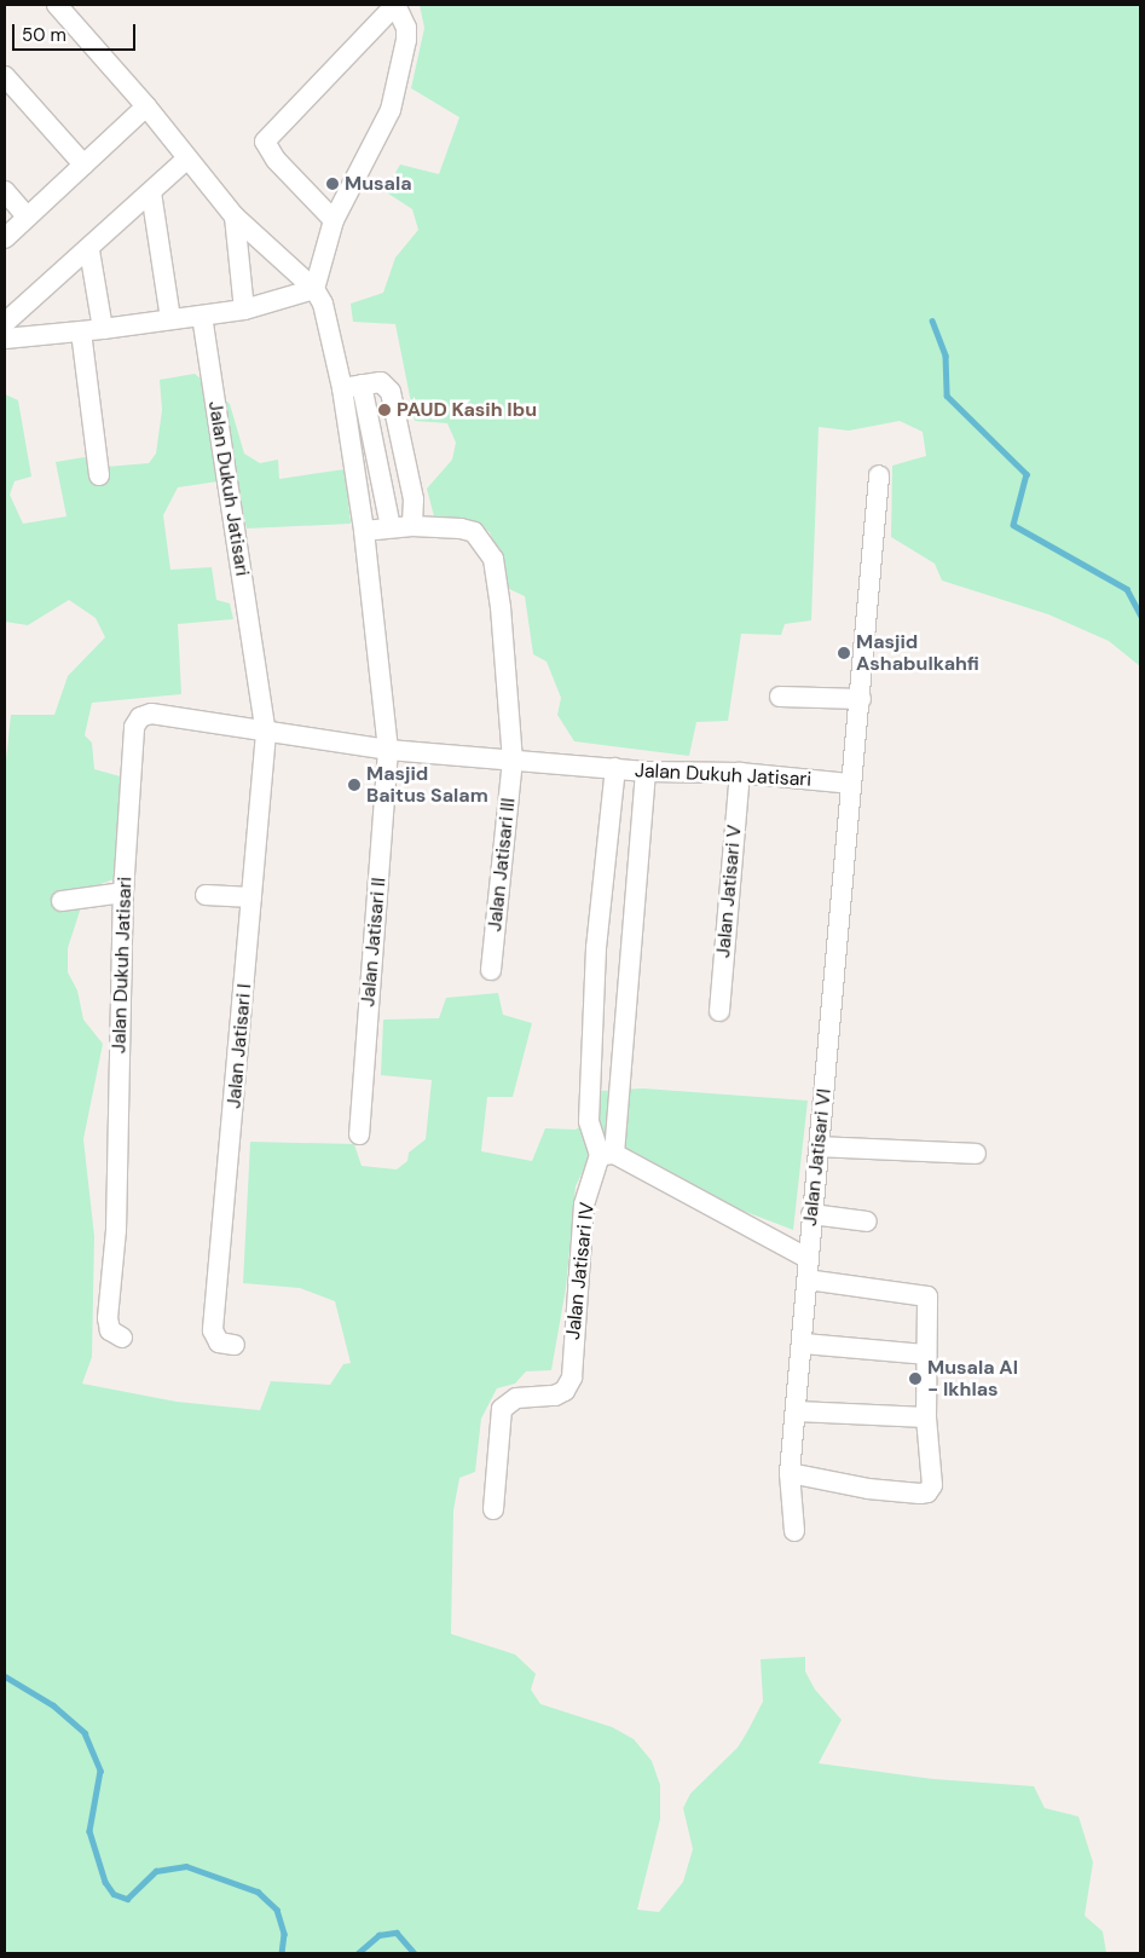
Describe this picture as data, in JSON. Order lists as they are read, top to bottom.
{
  "streets": {
    "street": [
      "Jalan Dukuh Jatisari",
      "Jalan Jatisari III",
      "Jalan Jatisari V",
      "Jalan Jatisari II",
      "Jalan Jatisari I",
      "Jalan Jatisari VI",
      "Jalan Jatisari IV"
    ]
  },
  "crossings": [
    ["Jalan Dukuh Jatisari", "Jalan Jatisari III"],
    ["Jalan Dukuh Jatisari", "Jalan Jatisari V"],
    ["Jalan Dukuh Jatisari", "Jalan Jatisari II"],
    ["Jalan Dukuh Jatisari", "Jalan Jatisari I"],
    ["Jalan Dukuh Jatisari", "Jalan Jatisari VI"],
    ["Jalan Dukuh Jatisari", "Jalan Jatisari IV"]
  ],
  "places": [
    "Musala",
    "PAUD Kasih Ibu",
    "Masjid Ashabulkahfi",
    "Masjid Baitus Salam",
    "Musala Al - Ikhlas"
  ],
  "scale_bar": "50 m"
}
